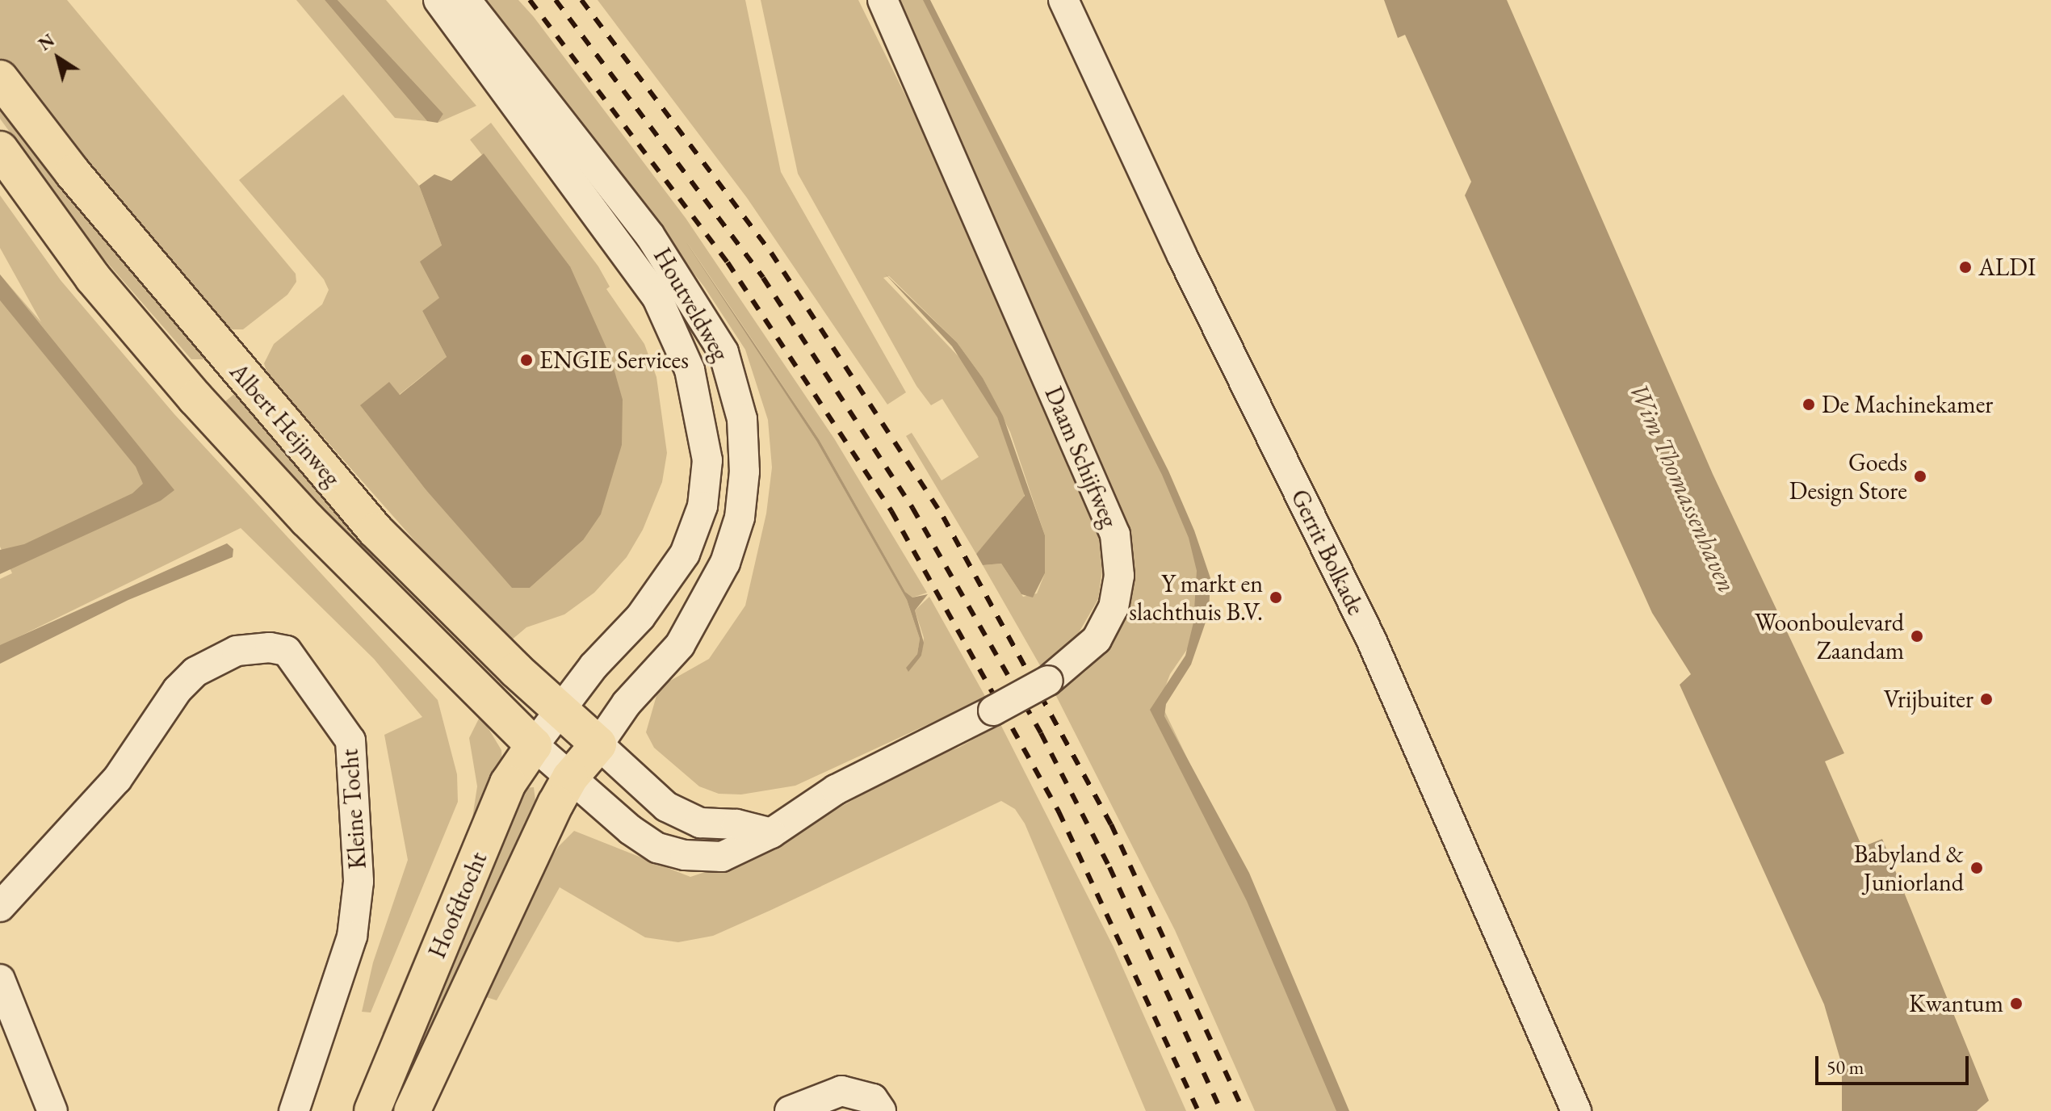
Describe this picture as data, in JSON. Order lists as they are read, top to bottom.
{
  "streets": {
    "main road": ["Albert Heijnweg", "Hoofdtocht"],
    "street": [
      "Houtveldweg",
      "Daam Schijfweg",
      "Gerrit Bolkade",
      "Kleine Tocht"
    ]
  },
  "crossings": [
    ["Houtveldweg", "Albert Heijnweg"],
    ["Houtveldweg", "Hoofdtocht"],
    ["Albert Heijnweg", "Daam Schijfweg"],
    ["Albert Heijnweg", "Hoofdtocht"],
    ["Daam Schijfweg", "Hoofdtocht"]
  ],
  "water": ["Wim Thomassenhaven"],
  "places": [
    "ALDI",
    "ENGIE Services",
    "De Machinekamer",
    "Goeds Design Store",
    "Y markt en slachthuis B.V.",
    "Woonboulevard Zaandam",
    "Vrijbuiter",
    "Babyland & Juniorland",
    "Kwantum"
  ],
  "scale_bar": "50 m",
  "north": "top left"
}
